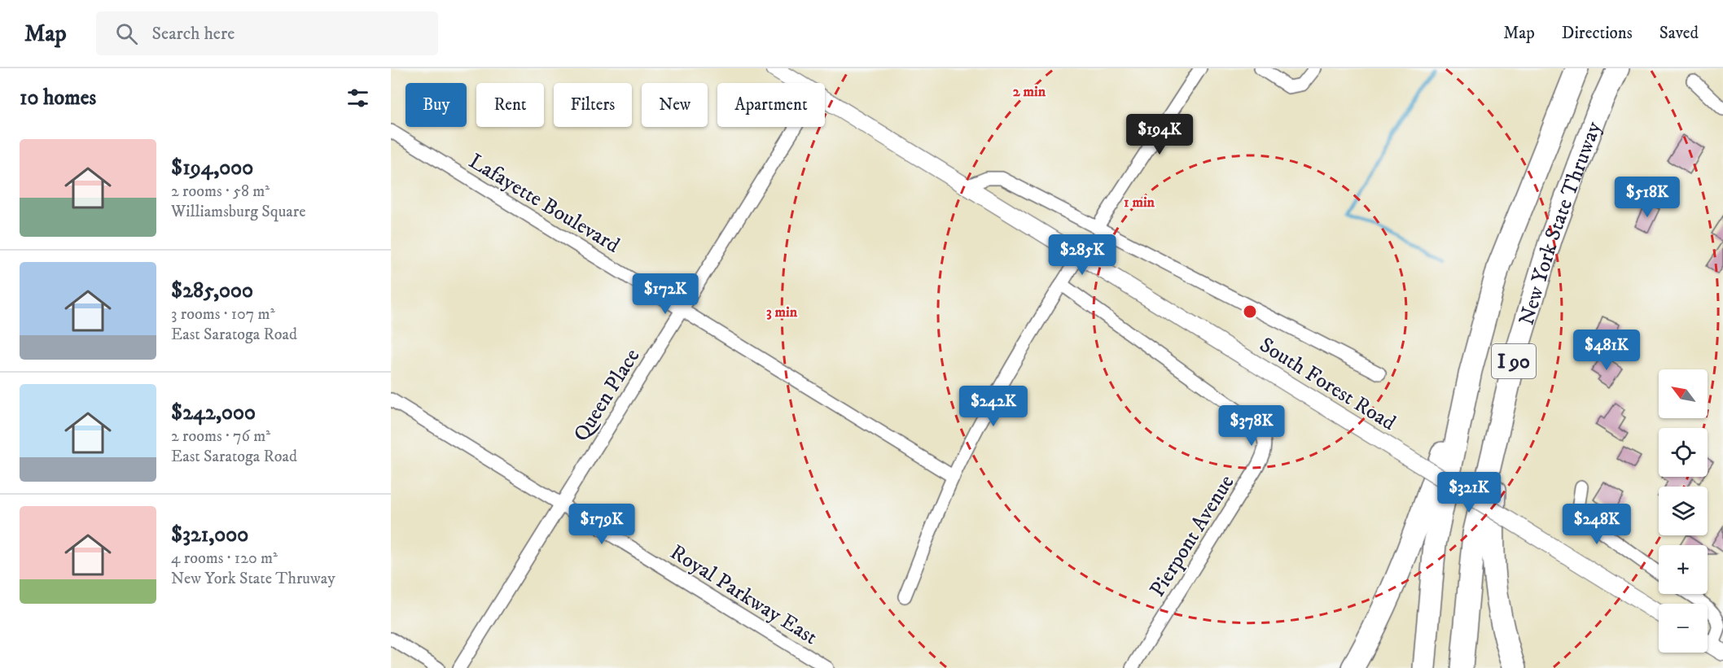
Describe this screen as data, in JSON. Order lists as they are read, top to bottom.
{
  "streets": {
    "highway": ["New York State Thruway", "I 90"],
    "street": [
      "Lafayette Boulevard",
      "South Forest Road",
      "Queen Place",
      "Pierpont Avenue",
      "Royal Parkway East"
    ]
  },
  "crossings": [
    ["Lafayette Boulevard", "Queen Place"],
    ["Queen Place", "Royal Parkway East"]
  ],
  "north": "top left",
  "page": {
    "header": "Map",
    "search": "Search here",
    "nav": ["Map", "Directions", "Saved"],
    "heading": "10 homes",
    "chip": [
      "Buy",
      "Rent",
      "Filters",
      "New",
      "Apartment"
    ],
    "price": [
      "$194K",
      "$518K",
      "$285K",
      "$172K",
      "$481K",
      "$242K",
      "$378K",
      "$321K",
      "$179K",
      "$248K"
    ],
    "list": [
      {
        "name": "$194,000",
        "note": "2 rooms · 58 m² · Williamsburg Square"
      },
      {
        "name": "$285,000",
        "note": "3 rooms · 107 m² · East Saratoga Road"
      },
      {
        "name": "$242,000",
        "note": "2 rooms · 76 m² · East Saratoga Road"
      },
      {
        "name": "$321,000",
        "note": "4 rooms · 120 m² · New York State Thruway"
      }
    ],
    "map_buttons": ["+", "−"]
  },
  "rings": ["2 min", "1 min", "3 min"]
}
